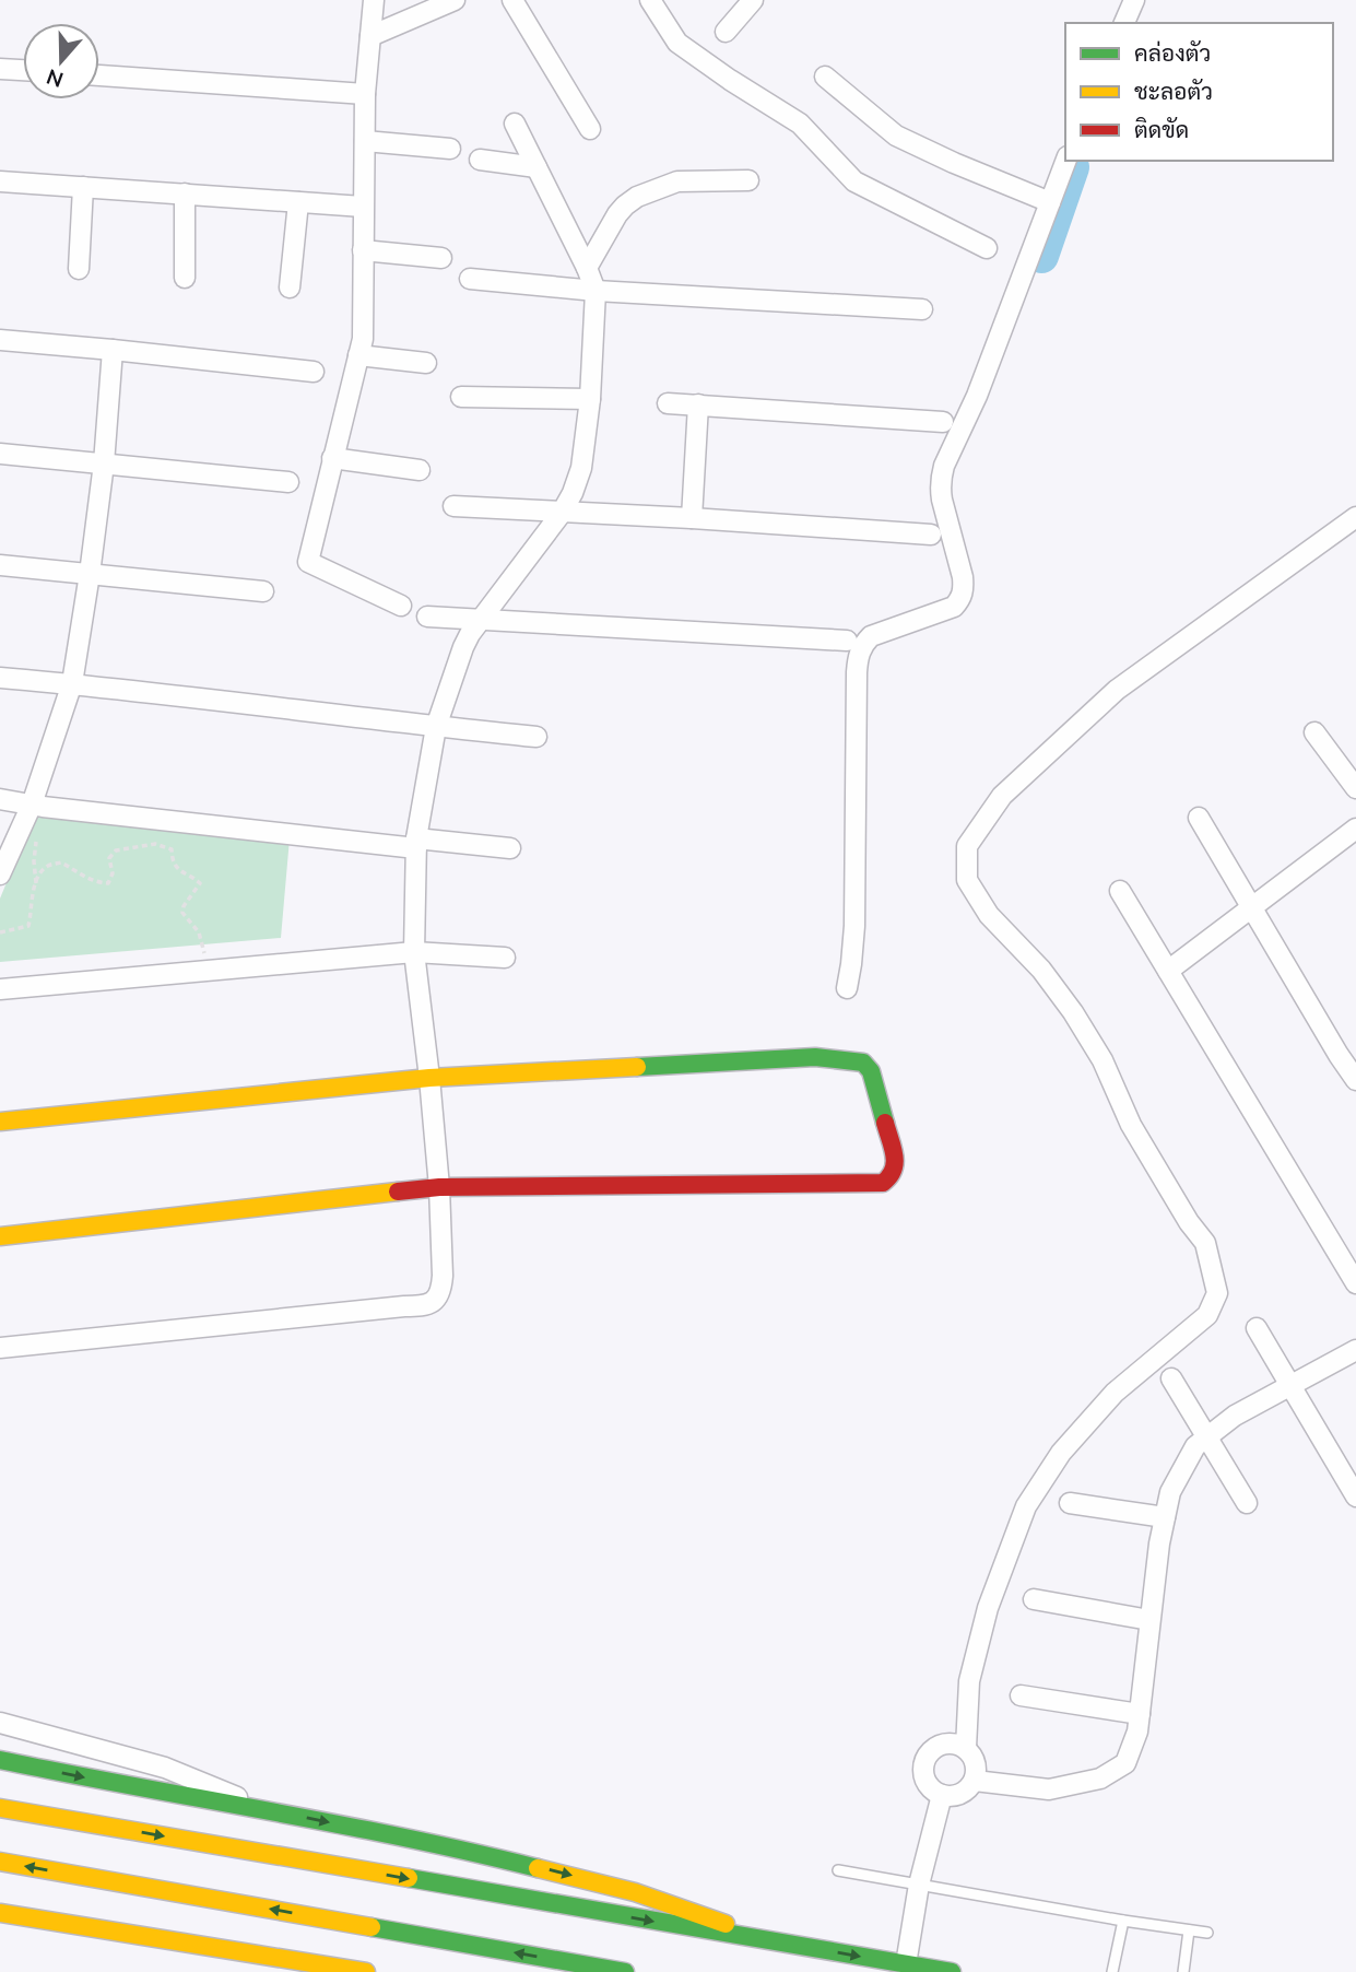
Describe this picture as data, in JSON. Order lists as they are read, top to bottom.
{
  "legend": ["คล่องตัว", "ชะลอตัว", "ติดขัด"],
  "north": "bottom"
}
